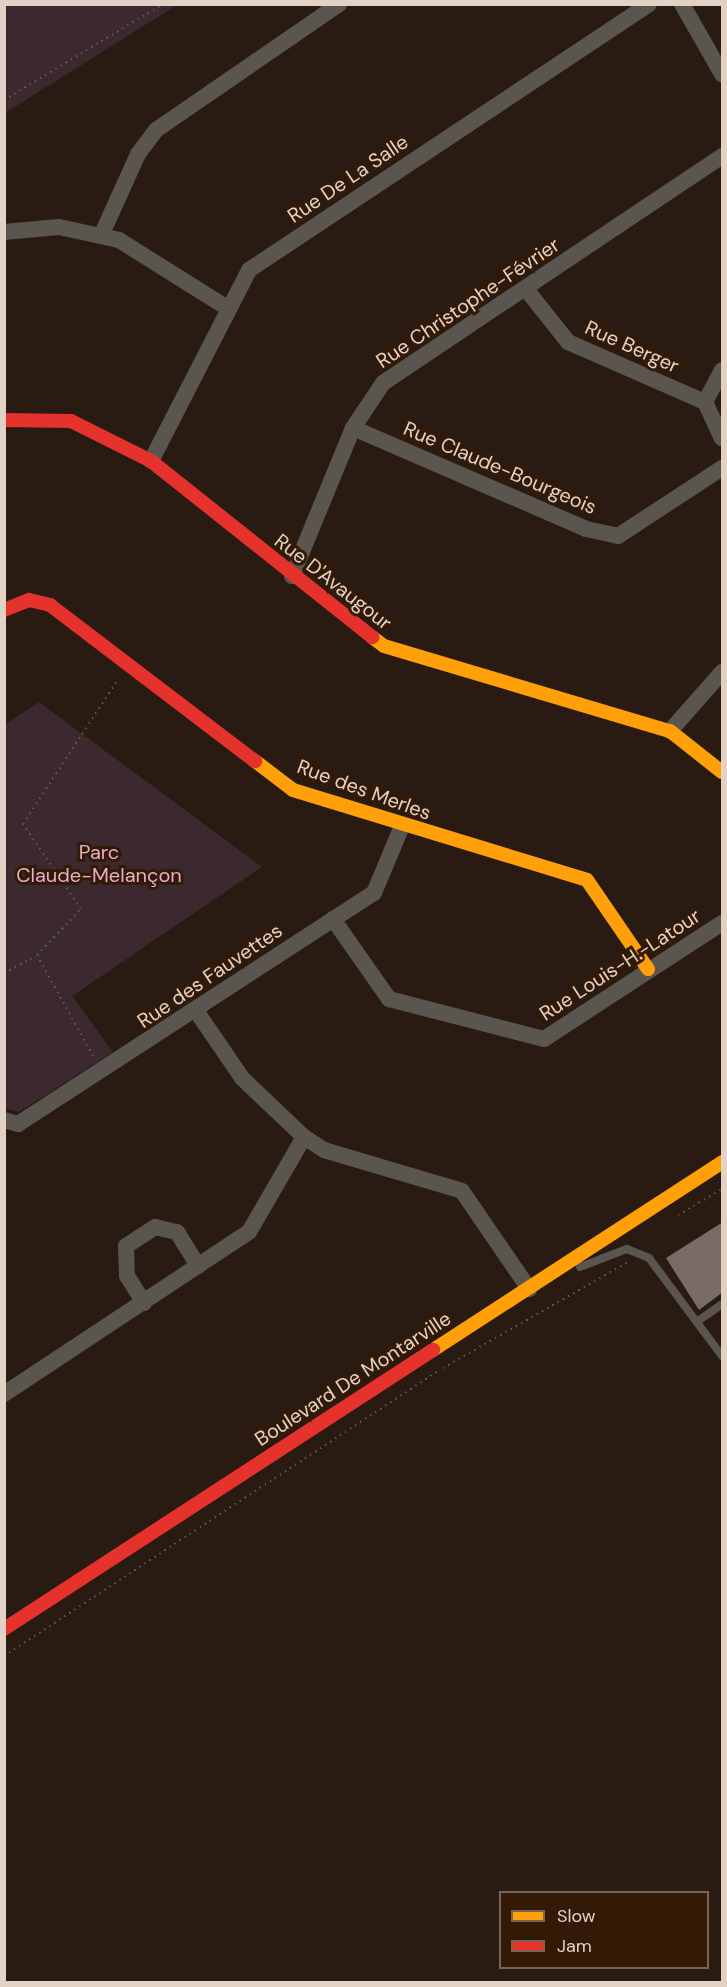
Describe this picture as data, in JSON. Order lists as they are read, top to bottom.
{
  "streets": {
    "street": [
      "Rue De La Salle",
      "Rue Christophe-Février",
      "Rue Berger",
      "Rue Claude-Bourgeois",
      "Rue D'Avaugour",
      "Rue des Merles",
      "Rue Louis-H.-Latour",
      "Rue des Fauvettes",
      "Boulevard De Montarville"
    ]
  },
  "crossings": [
    ["Rue De La Salle", "Rue D'Avaugour"],
    ["Rue Christophe-Février", "Rue Berger"],
    ["Rue Christophe-Février", "Rue Claude-Bourgeois"],
    ["Rue Christophe-Février", "Rue D'Avaugour"],
    ["Rue des Merles", "Rue Louis-H.-Latour"],
    ["Rue des Merles", "Rue des Fauvettes"],
    ["Rue Louis-H.-Latour", "Rue des Fauvettes"]
  ],
  "parks": ["Parc Claude-Melançon"],
  "legend": ["Slow", "Jam"]
}
